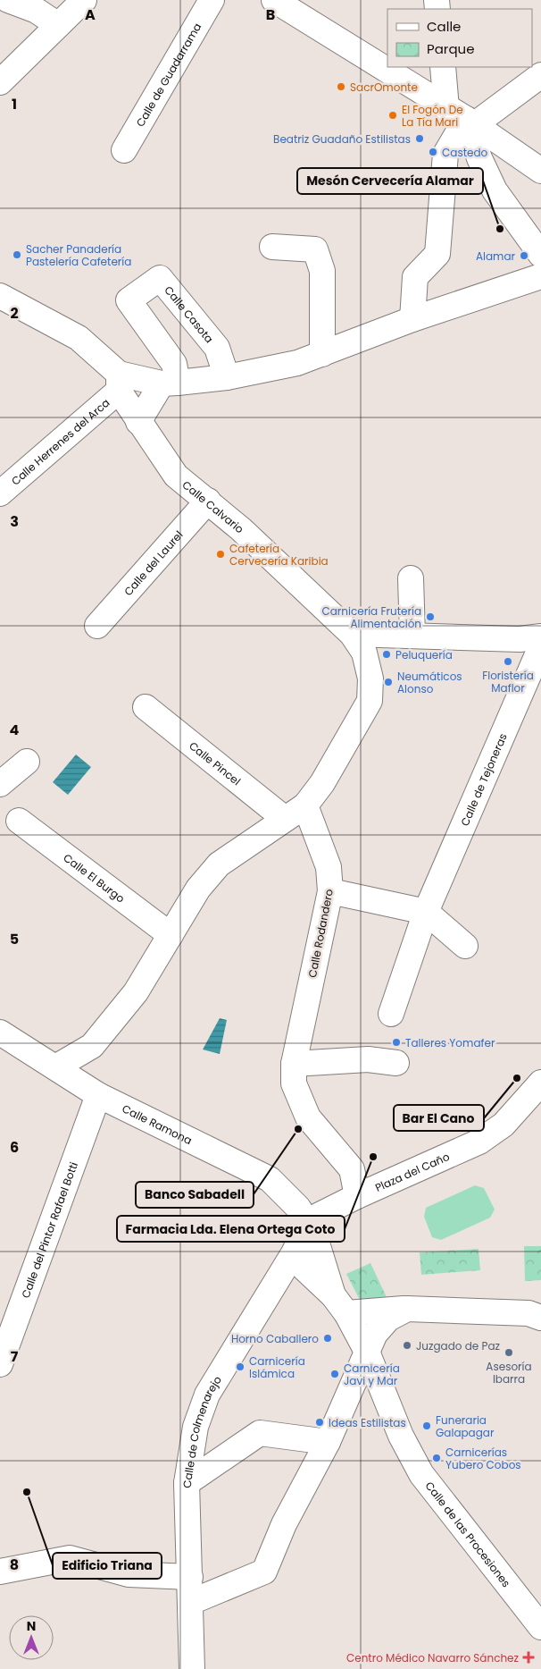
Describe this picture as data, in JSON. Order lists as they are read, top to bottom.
{
  "streets": {
    "street": [
      "Calle de Guadarrama",
      "Calle Casota",
      "Calle Herrenes del Arca",
      "Calle Calvario",
      "Calle del Laurel",
      "Calle Pincel",
      "Calle de Tejoneras",
      "Calle El Burgo",
      "Calle Rodandero",
      "Calle Ramona",
      "Plaza del Caño",
      "Calle del Pintor Rafael Botti",
      "Calle de Colmenarejo",
      "Calle de las Procesiones"
    ]
  },
  "crossings": [
    ["Calle Herrenes del Arca", "Calle Calvario"],
    ["Calle Calvario", "Calle del Laurel"],
    ["Calle Rodandero", "Plaza del Caño"],
    ["Calle Ramona", "Plaza del Caño"],
    ["Calle Ramona", "Calle del Pintor Rafael Botti"],
    ["Calle Ramona", "Calle de Colmenarejo"],
    ["Plaza del Caño", "Calle de Colmenarejo"]
  ],
  "places": {
    "other": [
      "SacrOmonte",
      "El Fogón De La Tía Mari",
      "Beatriz Guadaño Estilistas",
      "Castedo",
      "Mesón Cervecería Alamar",
      "Sacher Panadería Pastelería Cafetería",
      "Alamar",
      "Cafetería Cervecería Karibia",
      "Carnicería Frutería Alimentación",
      "Peluquería",
      "Floristería Maflor",
      "Neumáticos Alonso",
      "Talleres Yomafer",
      "Bar El Cano",
      "Banco Sabadell",
      "Farmacia Lda. Elena Ortega Coto",
      "Horno Caballero",
      "Juzgado de Paz",
      "Asesoría Ibarra",
      "Carnicería Islámica",
      "Carnicería Javi y Mar",
      "Ideas Estilistas",
      "Funeraria Galapagar",
      "Carnicerías Yubero Cobos",
      "Edificio Triana"
    ],
    "health": ["Centro Médico Navarro Sánchez"]
  },
  "legend": ["Calle", "Parque"],
  "north": "top",
  "grid": {
    "columns": ["A", "B"],
    "rows": [
      "1",
      "2",
      "3",
      "4",
      "5",
      "6",
      "7",
      "8"
    ]
  }
}
